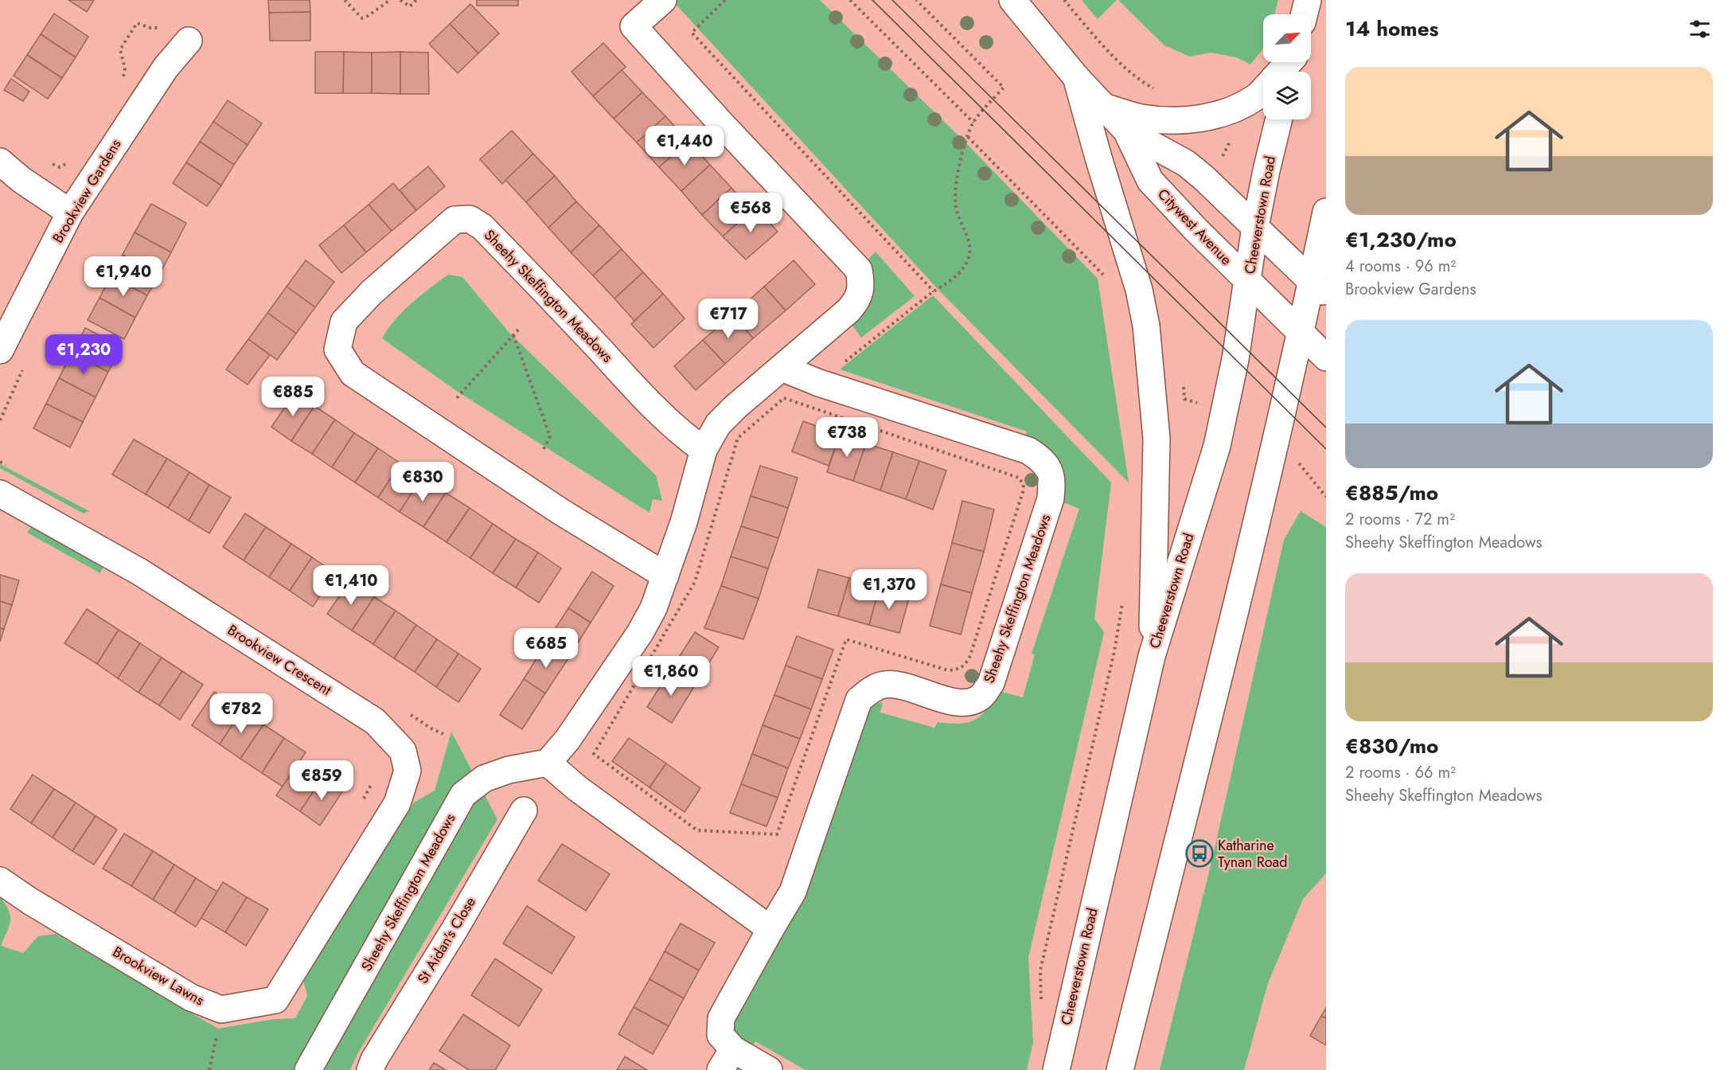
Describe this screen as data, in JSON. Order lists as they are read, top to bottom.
{
  "streets": {
    "street": [
      "Brookview Gardens",
      "Cheeverstown Road",
      "Citywest Avenue",
      "Sheehy Skeffington Meadows",
      "Brookview Crescent",
      "St Aidan's Close",
      "Brookview Lawns"
    ]
  },
  "crossings": [
    ["Cheeverstown Road", "Citywest Avenue"],
    ["Brookview Crescent", "Brookview Lawns"]
  ],
  "places": {
    "bus stop": ["Katharine Tynan Road"]
  },
  "north": "top right",
  "page": {
    "heading": "14 homes",
    "list": [
      {
        "name": "€1,230/mo",
        "note": "4 rooms · 96 m² · Brookview Gardens"
      },
      {
        "name": "€885/mo",
        "note": "2 rooms · 72 m² · Sheehy Skeffington Meadows"
      },
      {
        "name": "€830/mo",
        "note": "2 rooms · 66 m² · Sheehy Skeffington Meadows"
      }
    ],
    "price": [
      "€1,440",
      "€568",
      "€1,940",
      "€717",
      "€1,230",
      "€885",
      "€738",
      "€830",
      "€1,410",
      "€1,370",
      "€685",
      "€1,860",
      "€782",
      "€859"
    ]
  }
}
